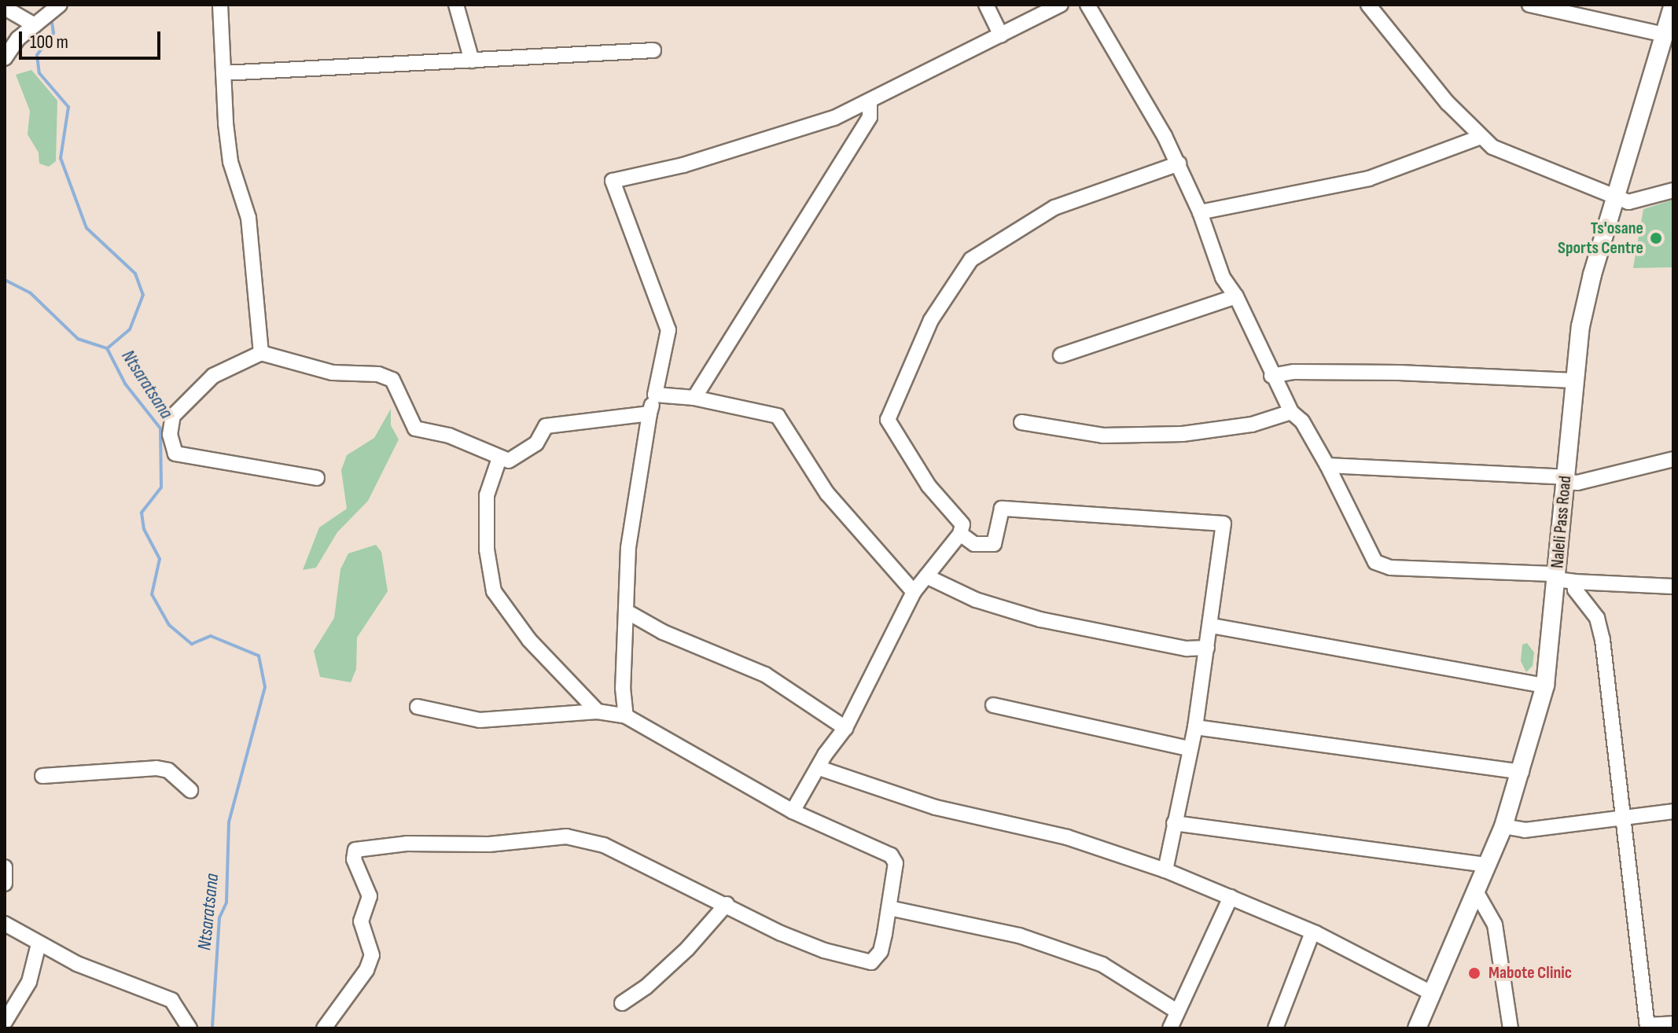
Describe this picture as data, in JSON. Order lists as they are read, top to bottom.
{
  "streets": {
    "main road": ["Naleli Pass Road"]
  },
  "water": ["Ntsaratsana"],
  "places": ["Ts'osane Sports Centre", "Mabote Clinic"],
  "scale_bar": "100 m"
}
